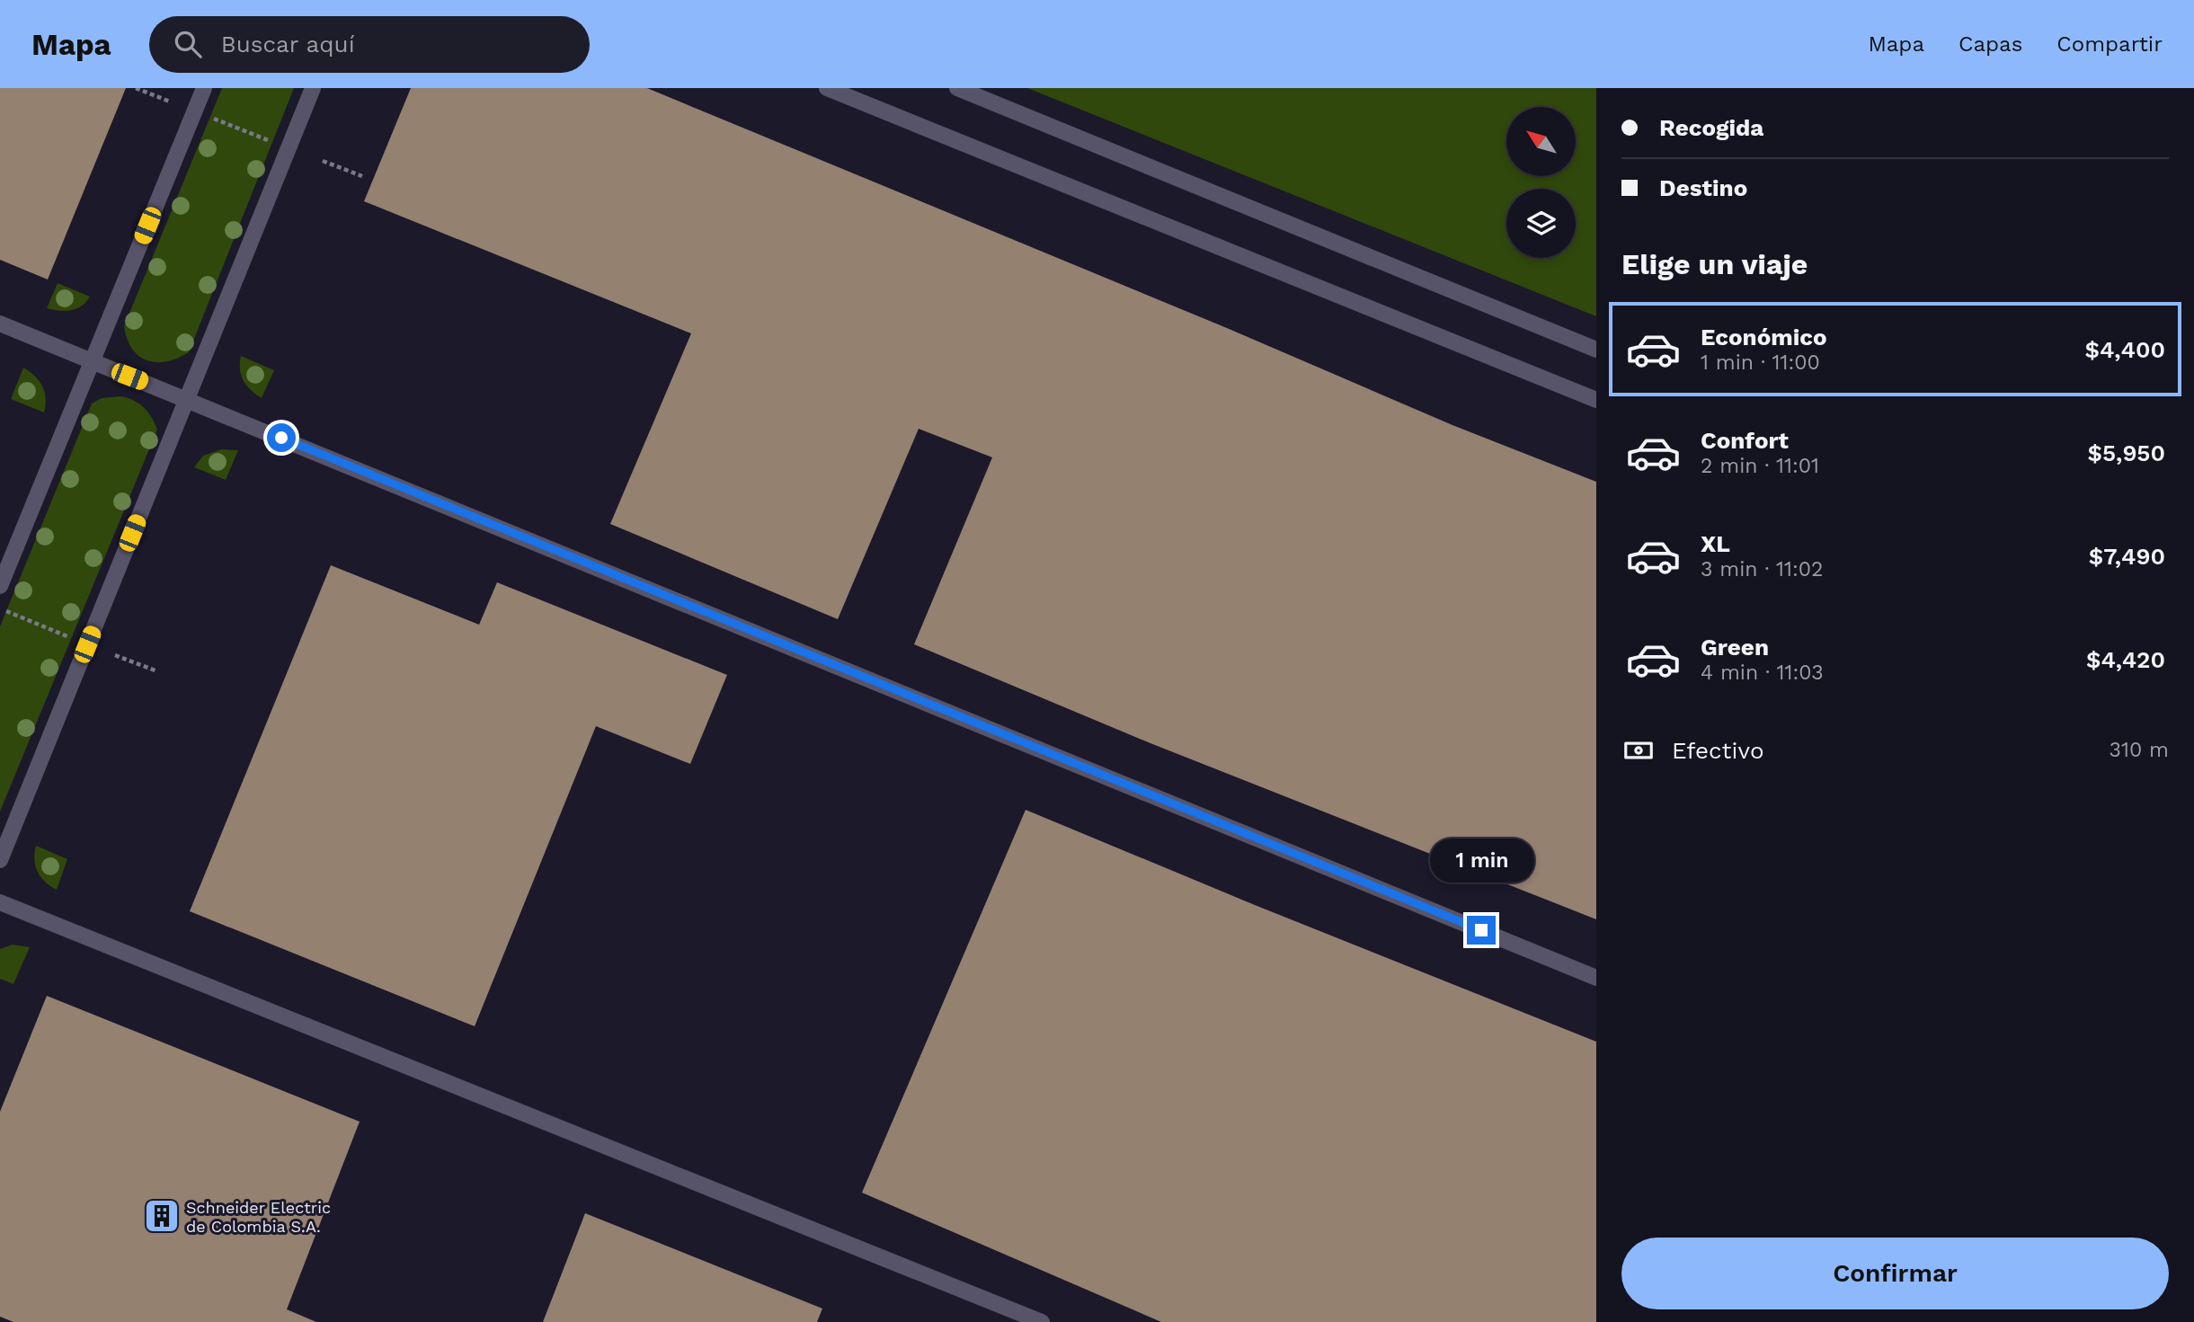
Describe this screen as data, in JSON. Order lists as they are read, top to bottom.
{
  "places": {
    "building": ["Schneider Electric de Colombia S.A."]
  },
  "north": "top left",
  "page": {
    "header": "Mapa",
    "search": "Buscar aquí",
    "nav": ["Mapa", "Capas", "Compartir"],
    "banner": ["Recogida", "Destino"],
    "heading": "Elige un viaje",
    "list": [
      {
        "name": "Económico",
        "note": "1 min · 11:00",
        "value": "$4,400"
      },
      {
        "name": "Confort",
        "note": "2 min · 11:01",
        "value": "$5,950"
      },
      {
        "name": "XL",
        "note": "3 min · 11:02",
        "value": "$7,490"
      },
      {
        "name": "Green",
        "note": "4 min · 11:03",
        "value": "$4,420"
      }
    ],
    "pay": ["Efectivo", "310 m"],
    "bubble": "1 min",
    "buttons": "Confirmar"
  }
}
